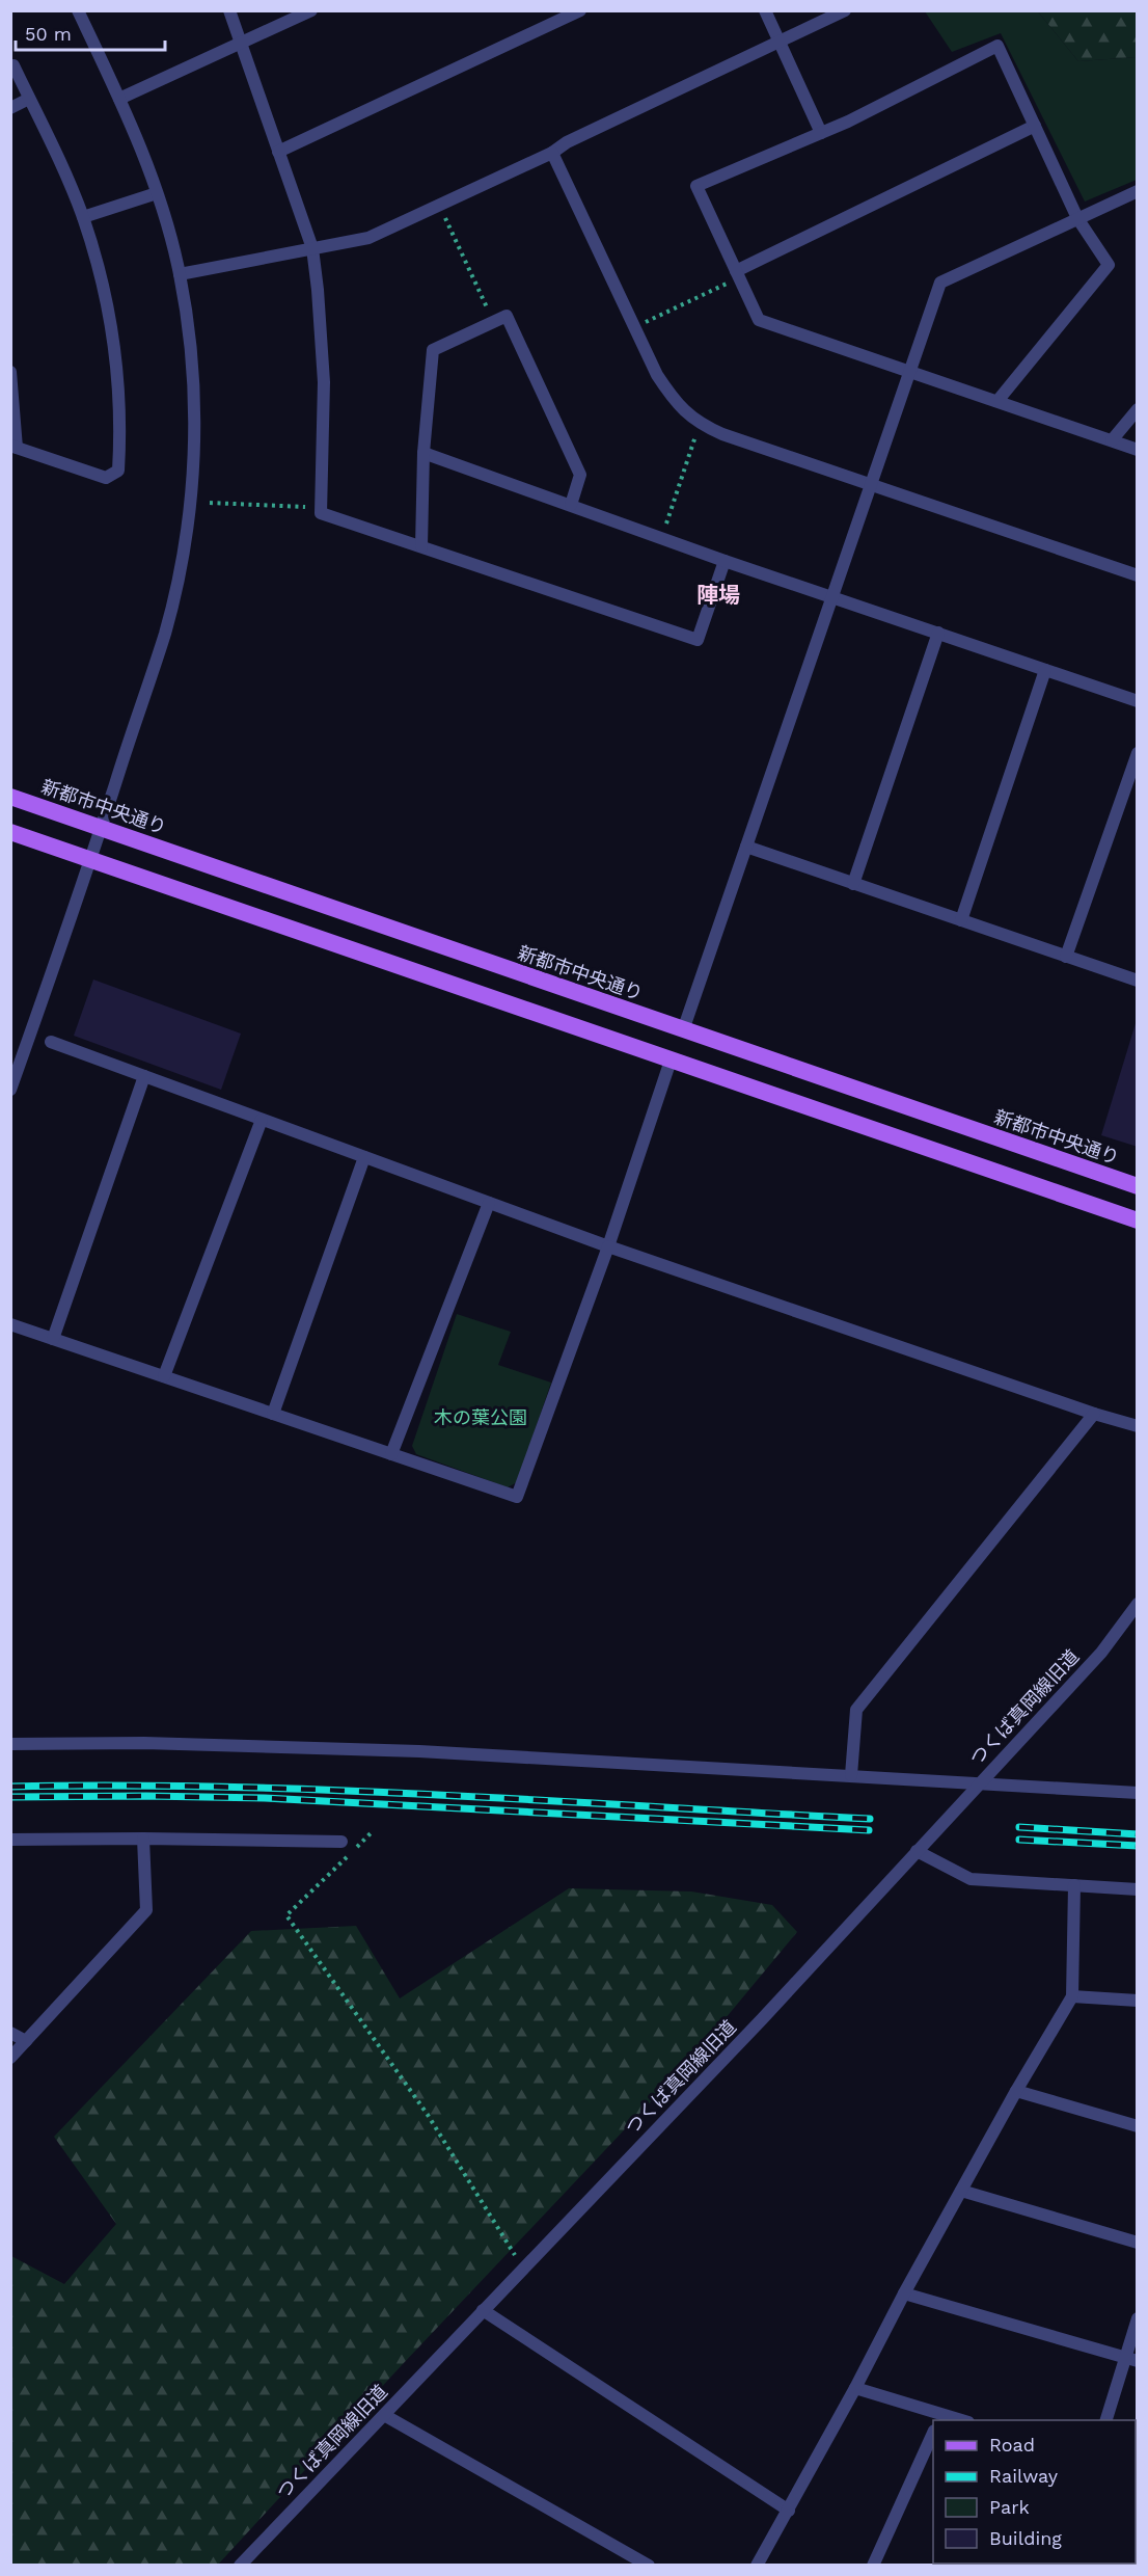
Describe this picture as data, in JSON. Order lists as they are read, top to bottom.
{
  "streets": {
    "main road": ["新都市中央通り"],
    "street": ["つくば真岡線旧道"]
  },
  "districts": ["陣場"],
  "parks": ["木の葉公園"],
  "legend": [
    "Road",
    "Railway",
    "Park",
    "Building"
  ],
  "scale_bar": "50 m"
}
